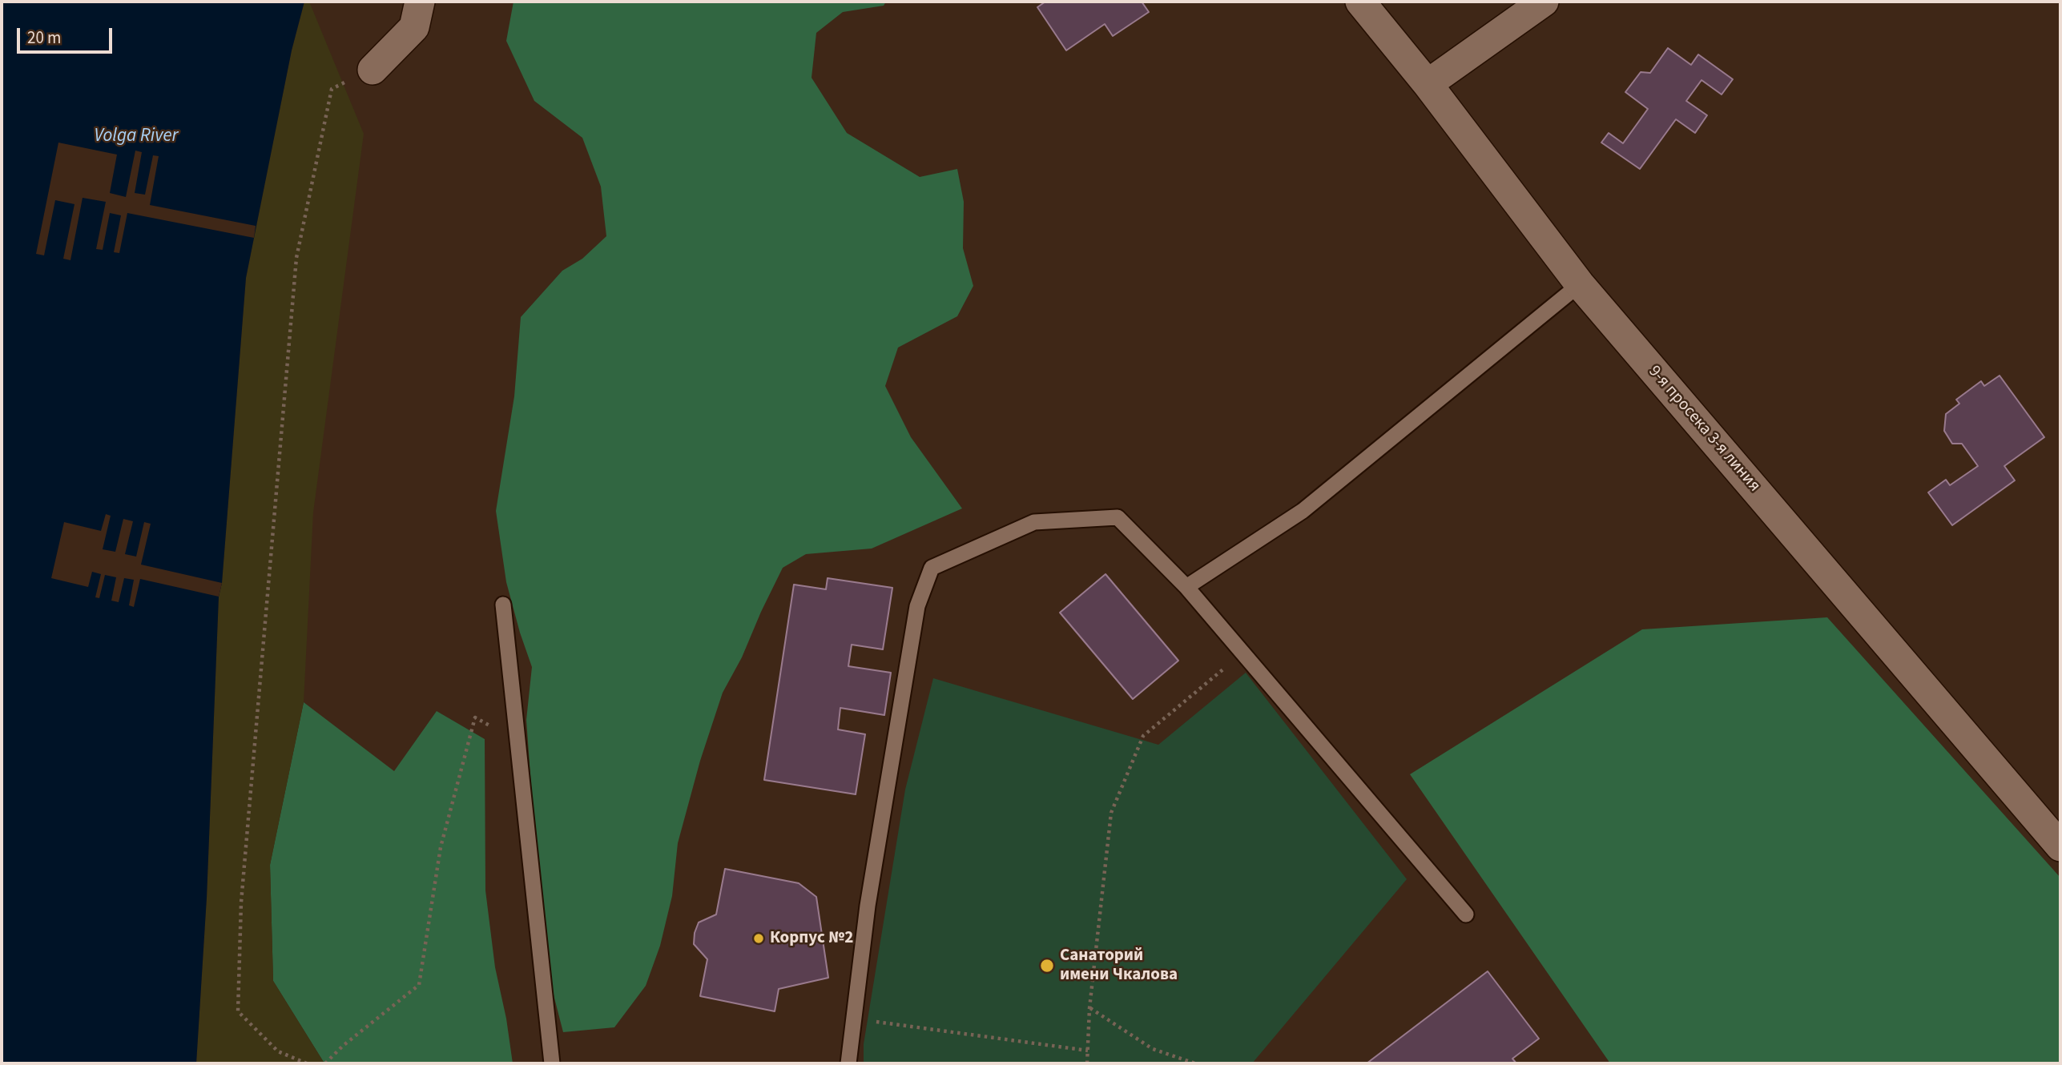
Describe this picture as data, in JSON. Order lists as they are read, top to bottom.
{
  "streets": {
    "street": ["9-я просека 3-я линия"]
  },
  "water": ["Volga River"],
  "places": ["Корпус №2", "Санаторий имени Чкалова"],
  "scale_bar": "20 m"
}
